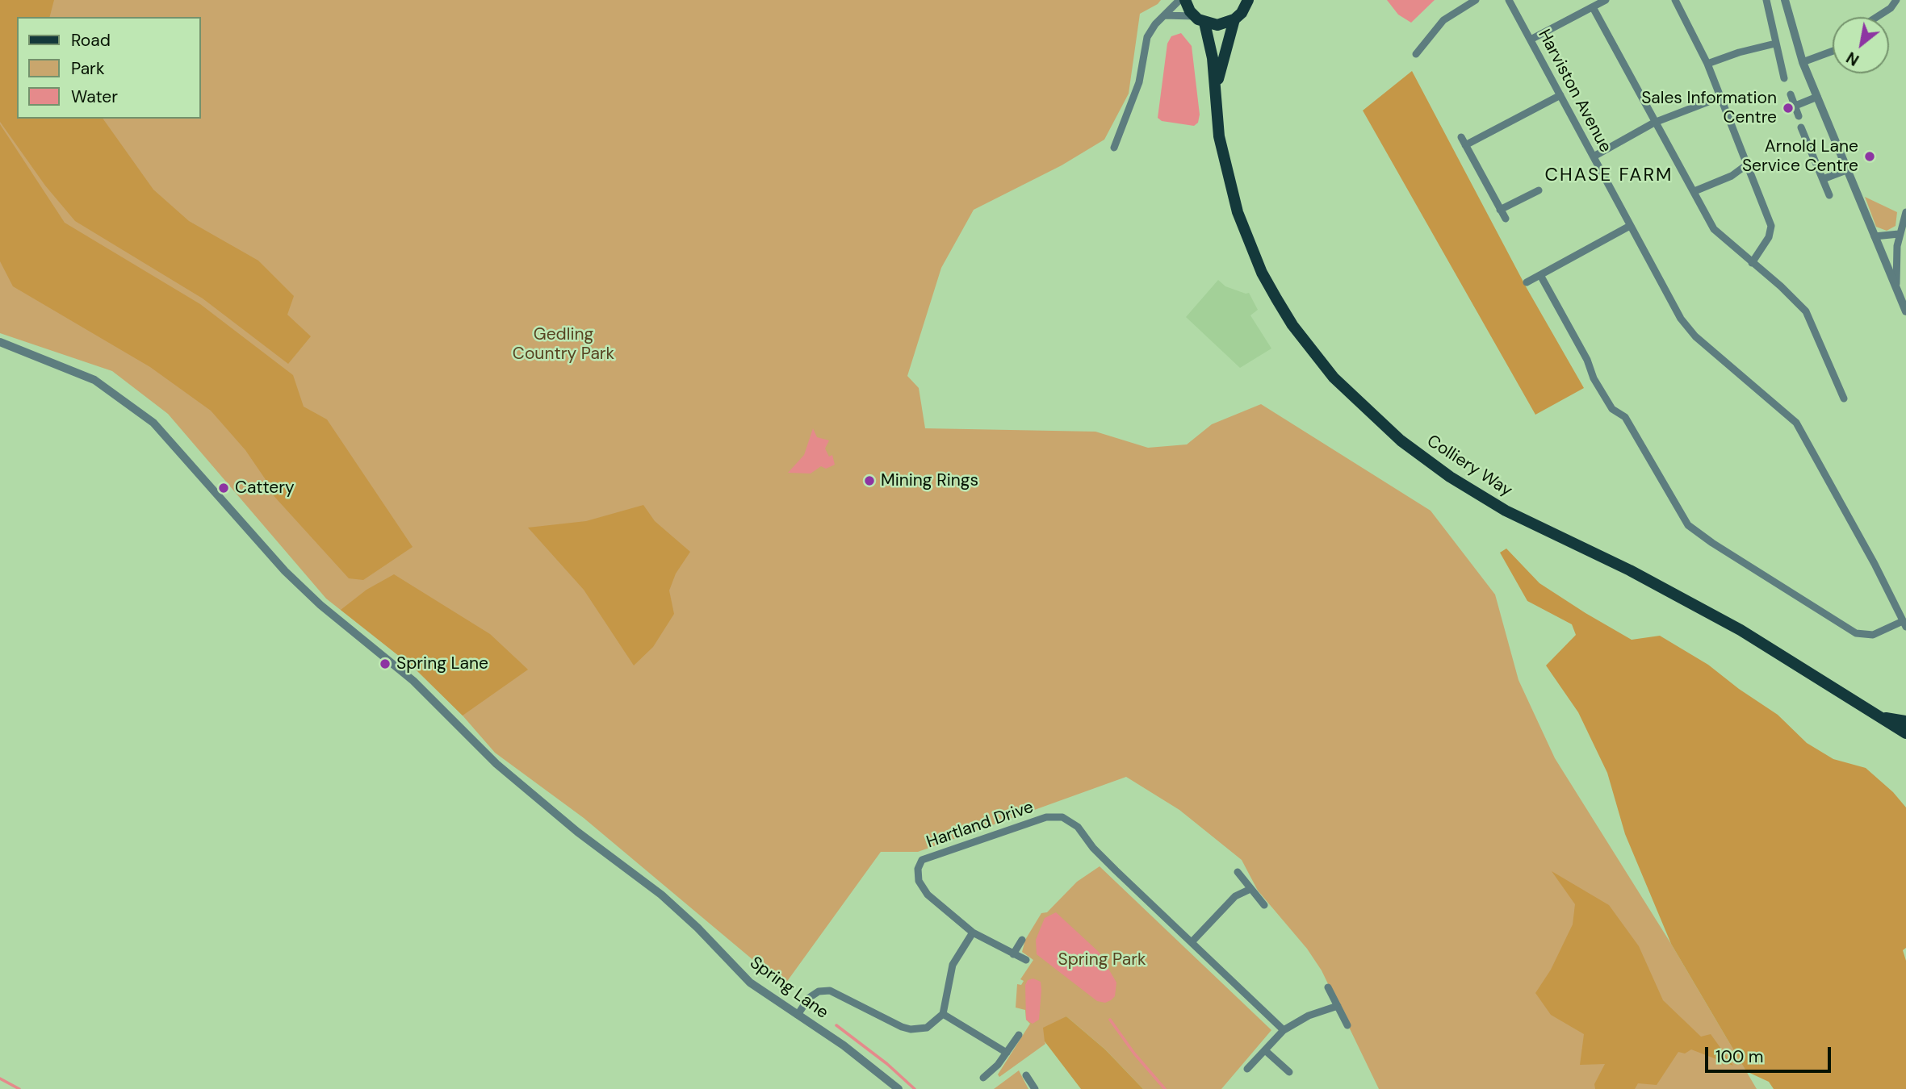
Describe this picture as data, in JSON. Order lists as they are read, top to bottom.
{
  "streets": {
    "main road": ["Colliery Way"],
    "street": ["Harviston Avenue", "Hartland Drive", "Spring Lane"]
  },
  "districts": ["CHASE FARM"],
  "parks": ["Gedling Country Park", "Spring Park"],
  "places": [
    "Sales Information Centre",
    "Arnold Lane Service Centre",
    "Mining Rings",
    "Cattery",
    "Spring Lane"
  ],
  "legend": ["Road", "Park", "Water"],
  "scale_bar": "100 m",
  "north": "bottom left"
}
